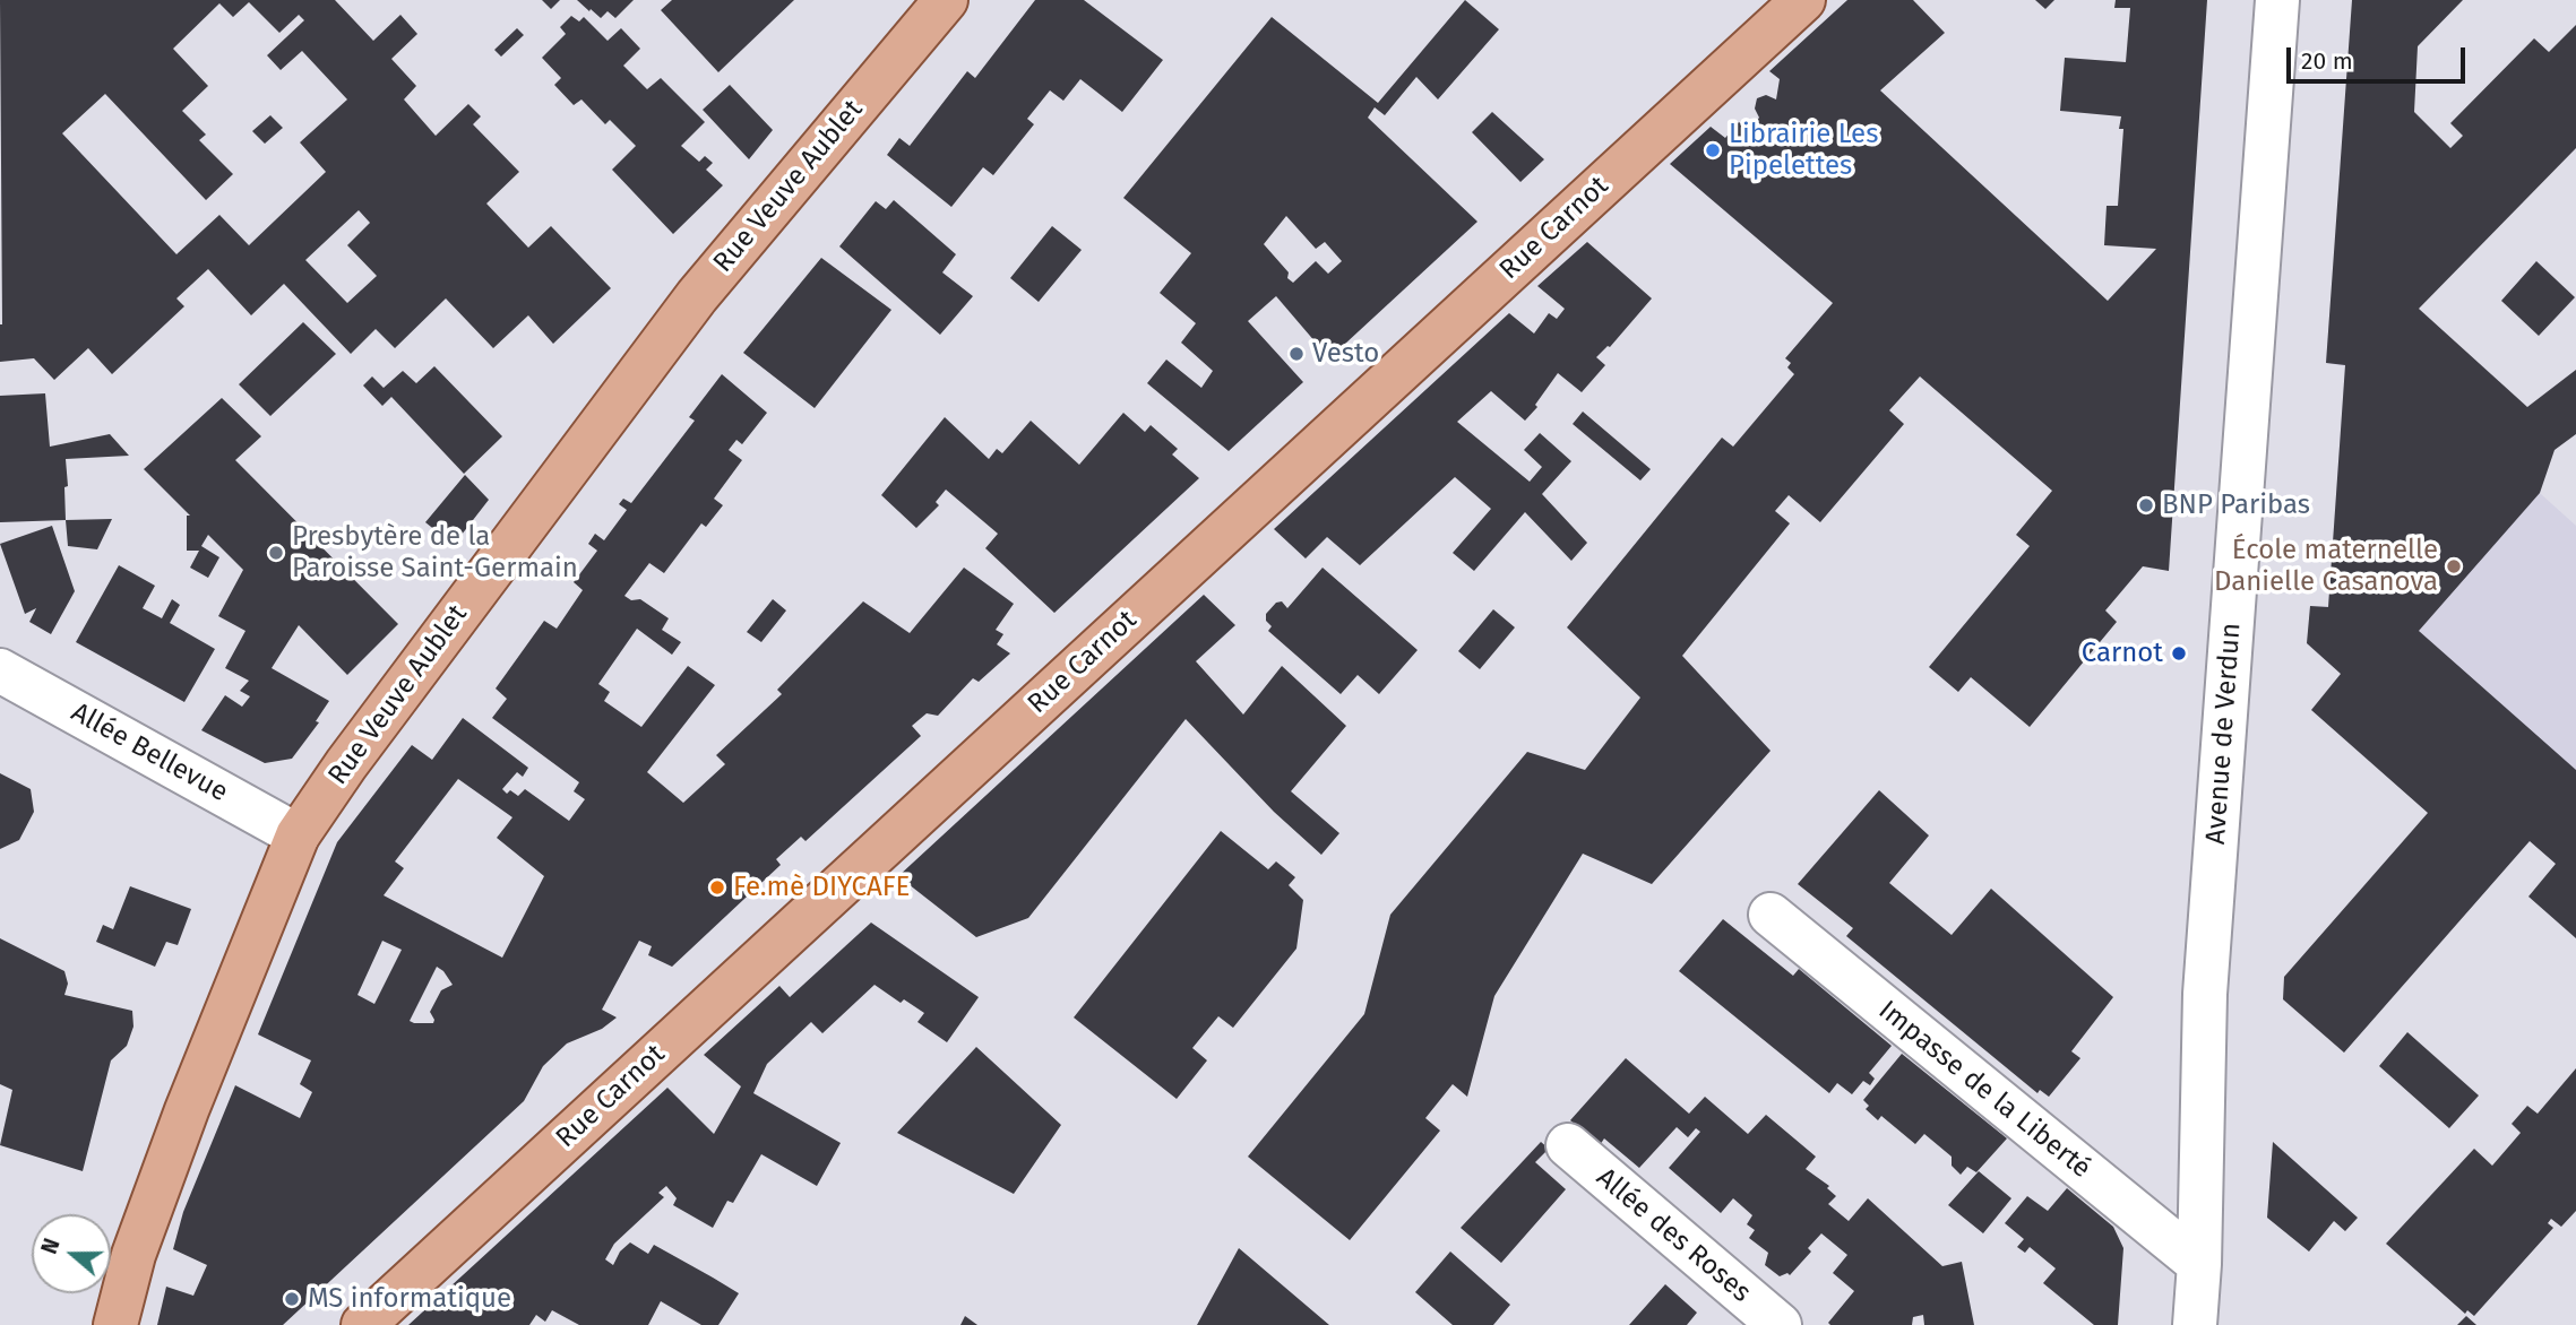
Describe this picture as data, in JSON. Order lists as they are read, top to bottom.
{
  "streets": {
    "main road": ["Rue Veuve Aublet", "Rue Carnot"],
    "street": [
      "Avenue de Verdun",
      "Allée Bellevue",
      "Impasse de la Liberté",
      "Allée des Roses"
    ]
  },
  "crossings": [
    ["Rue Veuve Aublet", "Allée Bellevue"],
    ["Avenue de Verdun", "Impasse de la Liberté"]
  ],
  "places": [
    "Librairie Les Pipelettes",
    "Vesto",
    "BNP Paribas",
    "Presbytère de la Paroisse Saint-Germain",
    "École maternelle Danielle Casanova",
    "Carnot",
    "Fe.mè DIYCAFE",
    "MS informatique"
  ],
  "scale_bar": "20 m",
  "north": "left"
}
